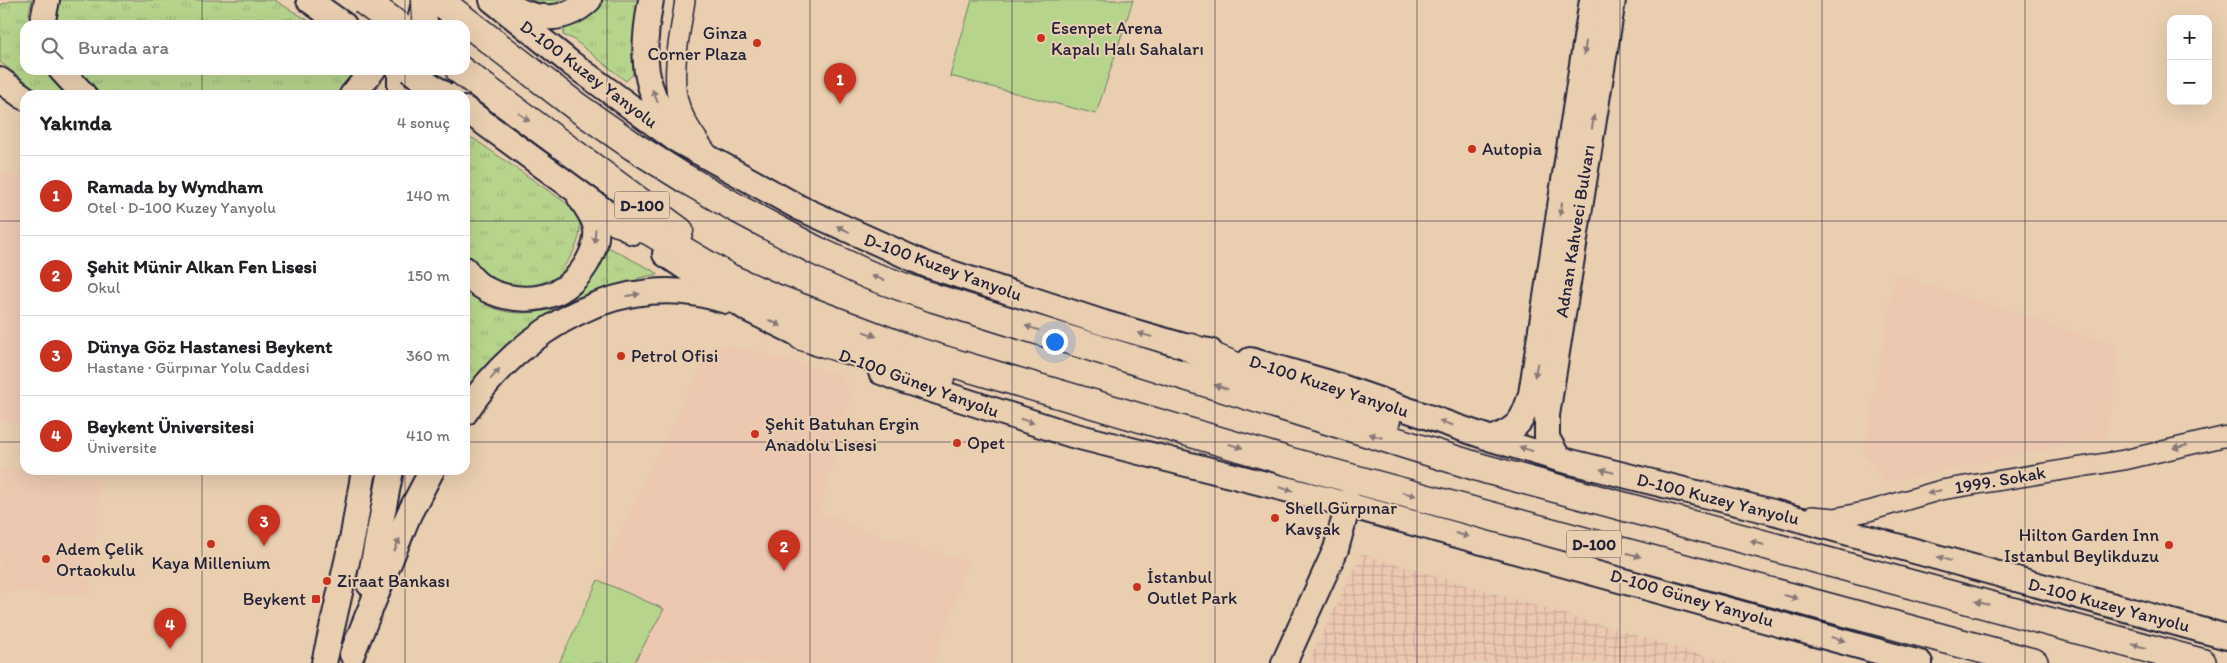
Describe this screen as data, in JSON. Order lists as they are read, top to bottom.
{
  "streets": {
    "highway": ["D-100"],
    "main road": ["D-100 Kuzey Yanyolu", "Adnan Kahveci Bulvarı", "D-100 Güney Yanyolu"],
    "street": ["1999. Sokak"]
  },
  "crossings": [
    ["D-100 Kuzey Yanyolu", "Adnan Kahveci Bulvarı"],
    ["D-100 Kuzey Yanyolu", "1999. Sokak"]
  ],
  "one_way": ["D-100 Kuzey Yanyolu", "D-100 Güney Yanyolu", "1999. Sokak"],
  "places": {
    "other": [
      "Esenpet Arena Kapalı Halı Sahaları",
      "Ginza Corner Plaza",
      "Autopia",
      "Petrol Ofisi",
      "Şehit Batuhan Ergin Anadolu Lisesi",
      "Opet",
      "Shell Gürpınar Kavşak",
      "Kaya Millenium",
      "Hilton Garden Inn Istanbul Beylikduzu",
      "Adem Çelik Ortaokulu",
      "Ziraat Bankası",
      "İstanbul Outlet Park"
    ],
    "transit": ["Beykent"]
  },
  "page": {
    "map_buttons": ["+", "−"],
    "search": "Burada ara",
    "pins": [
      "1",
      "3",
      "2",
      "4"
    ],
    "heading": ["Yakında", "4 sonuç"],
    "list": [
      {
        "mark": "1",
        "name": "Ramada by Wyndham",
        "note": "Otel · D-100 Kuzey Yanyolu",
        "value": "140 m"
      },
      {
        "mark": "2",
        "name": "Şehit Münir Alkan Fen Lisesi",
        "note": "Okul",
        "value": "150 m"
      },
      {
        "mark": "3",
        "name": "Dünya Göz Hastanesi Beykent",
        "note": "Hastane · Gürpınar Yolu Caddesi",
        "value": "360 m"
      },
      {
        "mark": "4",
        "name": "Beykent Üniversitesi",
        "note": "Üniversite",
        "value": "410 m"
      }
    ]
  }
}
